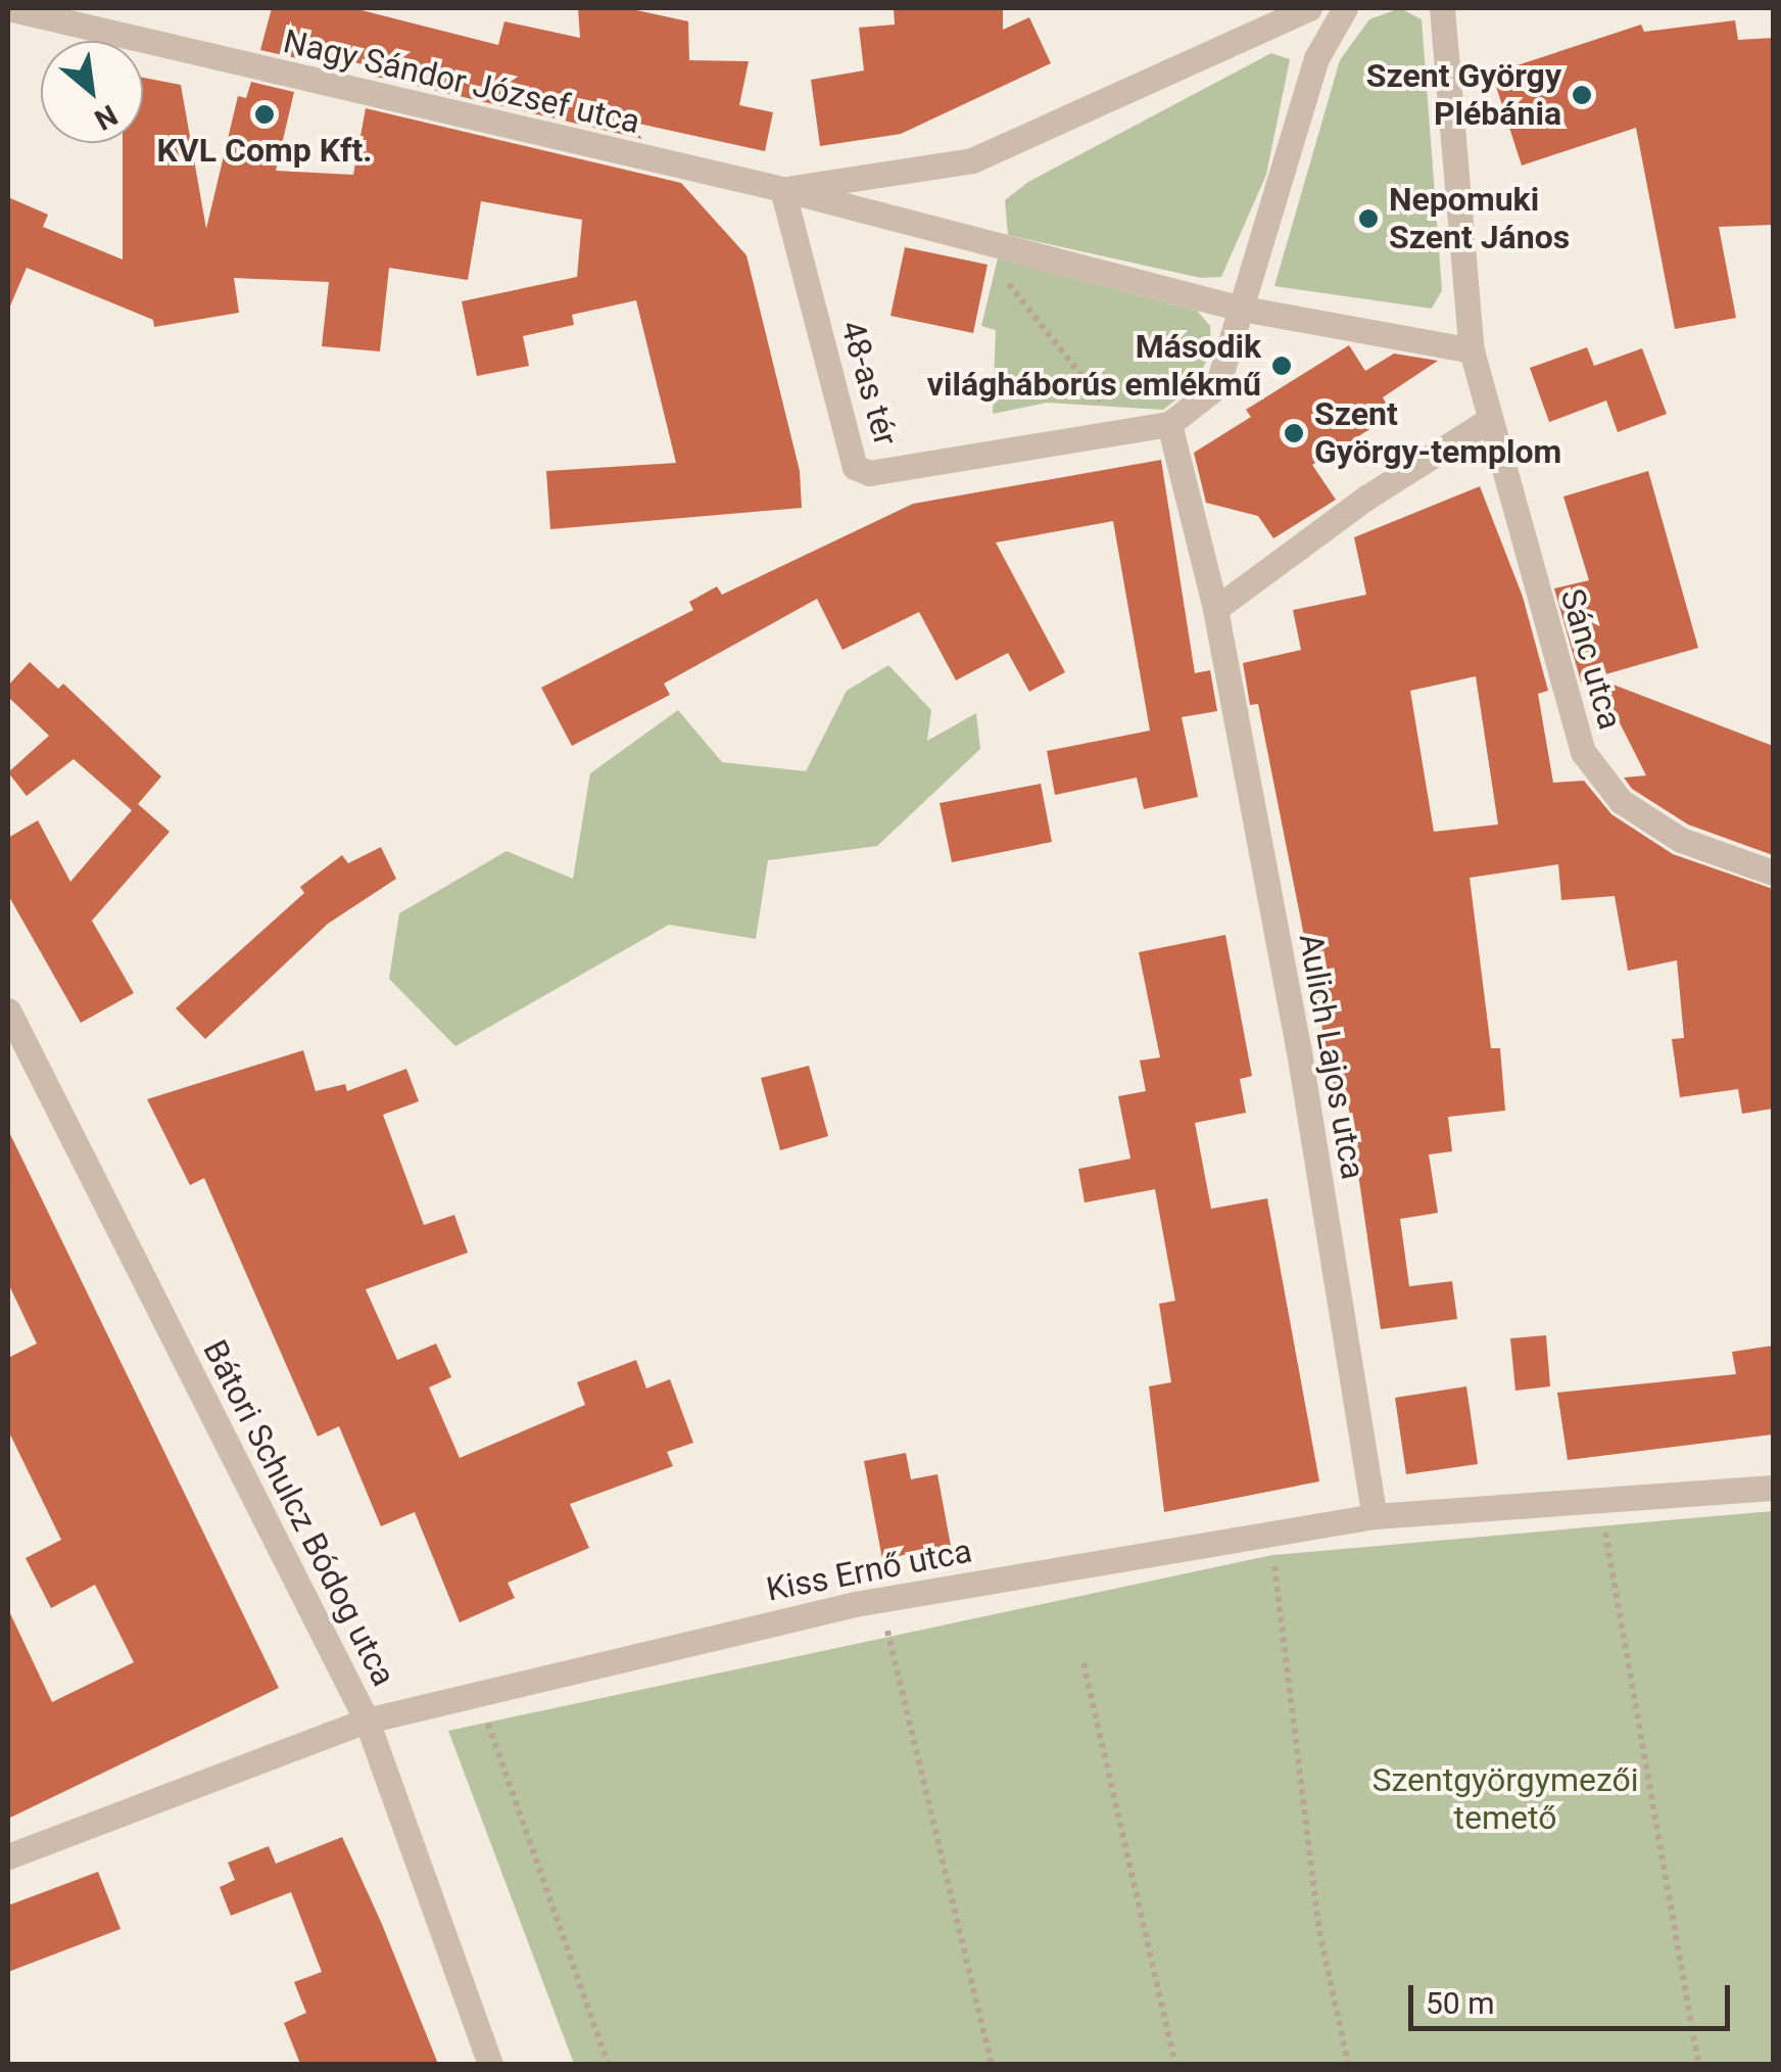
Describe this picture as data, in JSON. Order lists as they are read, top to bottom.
{
  "streets": {
    "street": [
      "Nagy Sándor József utca",
      "48-as tér",
      "Sánc utca",
      "Aulich Lajos utca",
      "Bátori Schulcz Bódog utca",
      "Kiss Ernő utca"
    ]
  },
  "crossings": [
    ["Nagy Sándor József utca", "48-as tér"],
    ["Aulich Lajos utca", "Kiss Ernő utca"],
    ["Bátori Schulcz Bódog utca", "Kiss Ernő utca"]
  ],
  "parks": ["Szentgyörgymezői temető"],
  "places": [
    "Szent György Plébánia",
    "KVL Comp Kft.",
    "Nepomuki Szent János",
    "Második világháborús emlékmű",
    "Szent György-templom"
  ],
  "scale_bar": "50 m",
  "north": "bottom right"
}
